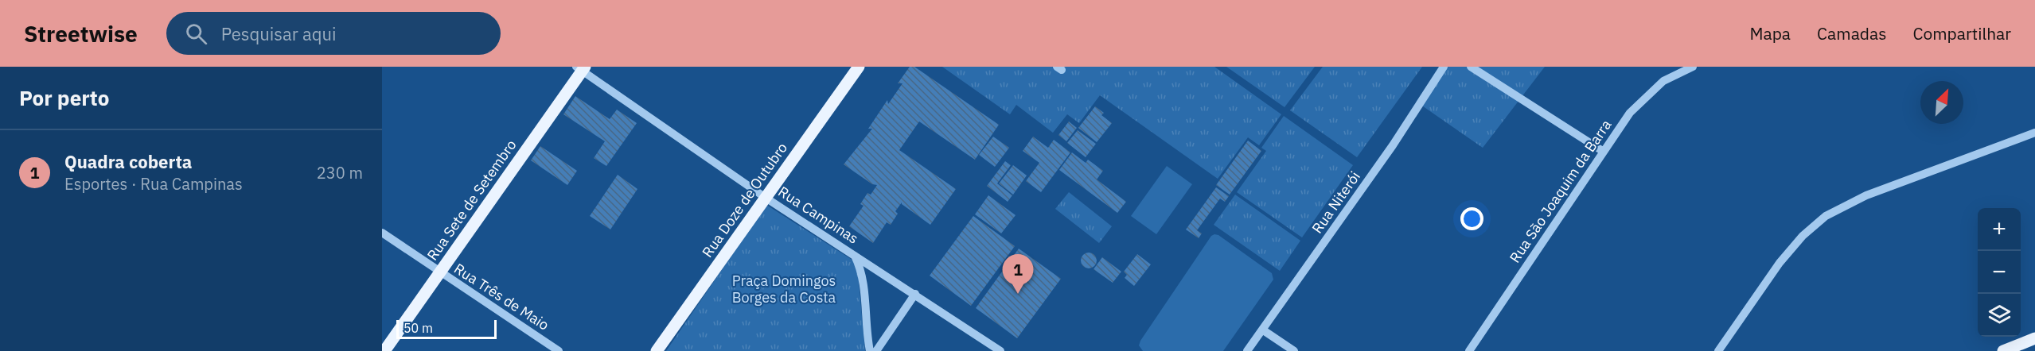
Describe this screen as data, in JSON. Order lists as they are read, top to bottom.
{
  "streets": {
    "main road": ["Rua Sete de Setembro", "Rua Doze de Outubro"],
    "street": [
      "Rua São Joaquim da Barra",
      "Rua Niterói",
      "Rua Campinas",
      "Rua Três de Maio"
    ]
  },
  "crossings": [
    ["Rua Sete de Setembro", "Rua Campinas"],
    ["Rua Sete de Setembro", "Rua Três de Maio"],
    ["Rua Doze de Outubro", "Rua Campinas"]
  ],
  "parks": ["Praça Domingos Borges da Costa"],
  "scale_bar": "50 m",
  "north": "top right",
  "page": {
    "header": "Streetwise",
    "search": "Pesquisar aqui",
    "nav": ["Mapa", "Camadas", "Compartilhar"],
    "heading": "Por perto",
    "list": [
      {
        "mark": "1",
        "name": "Quadra coberta",
        "note": "Esportes · Rua Campinas",
        "value": "230 m"
      }
    ],
    "map_buttons": ["+", "−"],
    "pins": "1",
    "scale": "50 m"
  }
}
